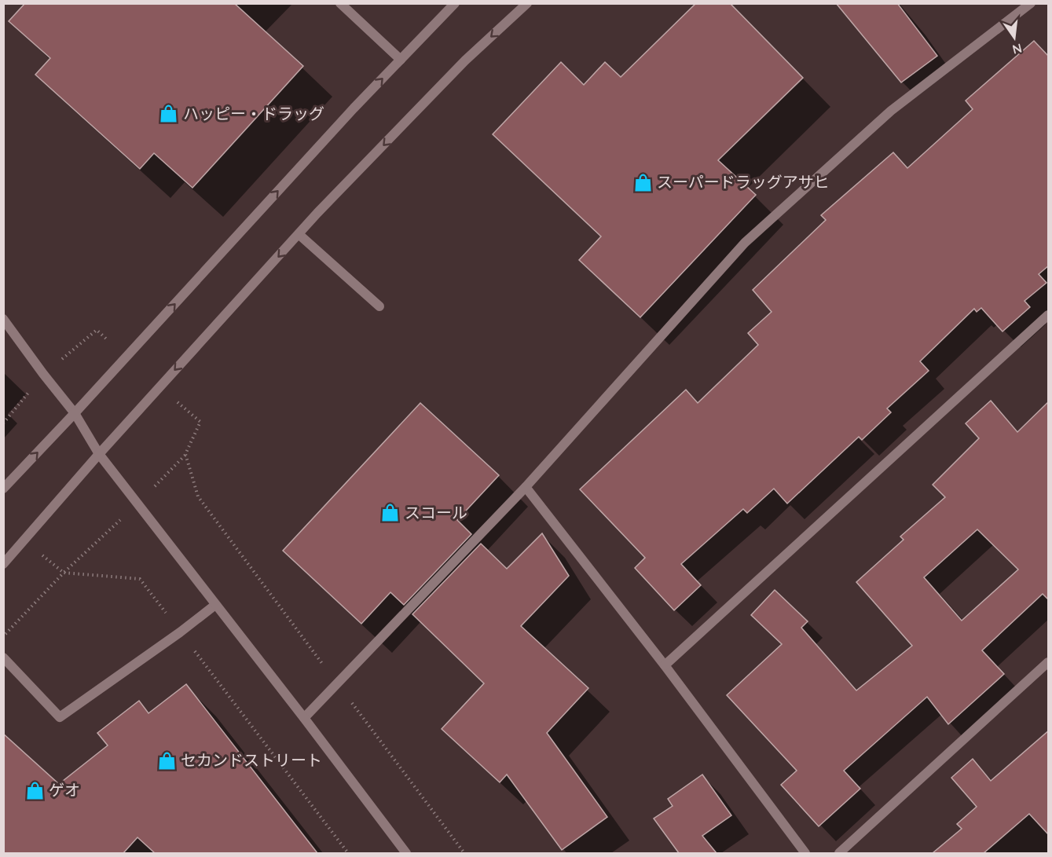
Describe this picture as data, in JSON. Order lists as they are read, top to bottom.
{
  "places": {
    "shop": [
      "ハッピー・ドラッグ",
      "スーパードラッグアサヒ",
      "スコール",
      "セカンドストリート",
      "ゲオ"
    ]
  },
  "north": "bottom"
}
